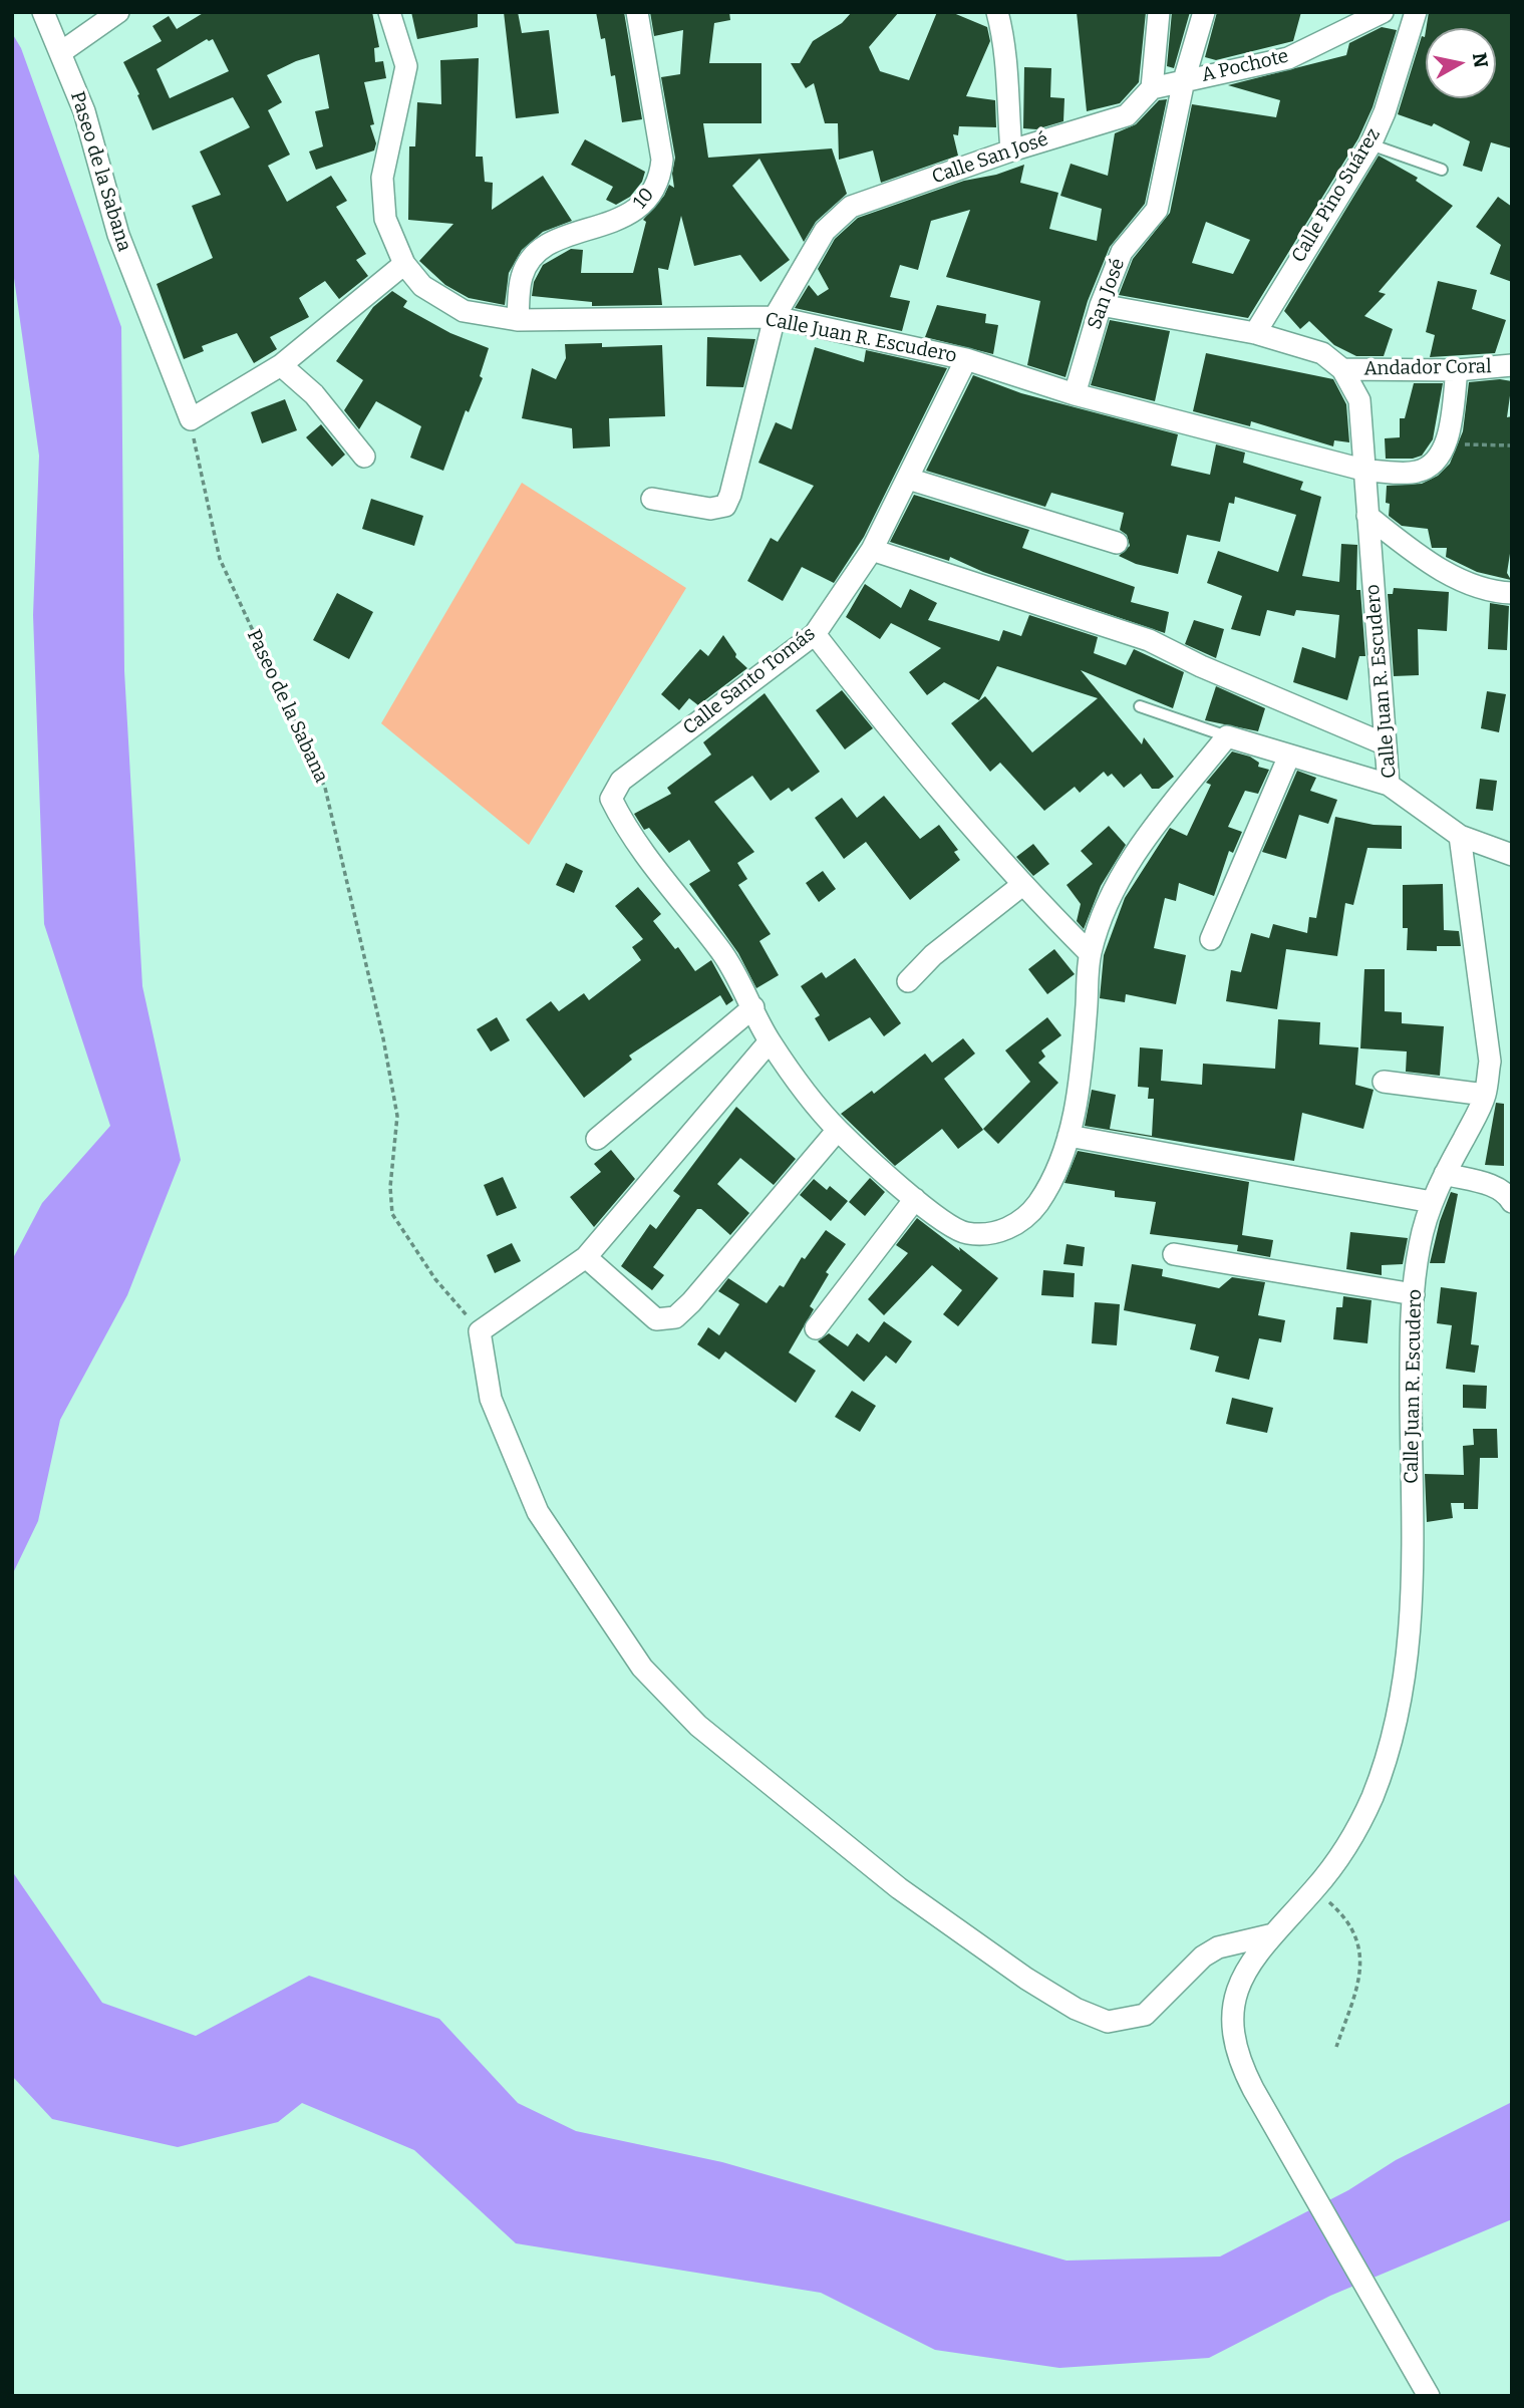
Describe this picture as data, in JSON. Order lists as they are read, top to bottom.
{
  "streets": {
    "street": [
      "A Pochote",
      "Calle San José",
      "Paseo de la Sabana",
      "Calle Pino Suárez",
      "10",
      "San José",
      "Calle Juan R. Escudero",
      "Andador Coral",
      "Calle Santo Tomás"
    ]
  },
  "crossings": [
    ["A Pochote", "San José"],
    ["Calle San José", "Calle Juan R. Escudero"],
    ["10", "Calle Juan R. Escudero"],
    ["San José", "Calle Juan R. Escudero"],
    ["Calle Juan R. Escudero", "Calle Santo Tomás"]
  ],
  "north": "right"
}
